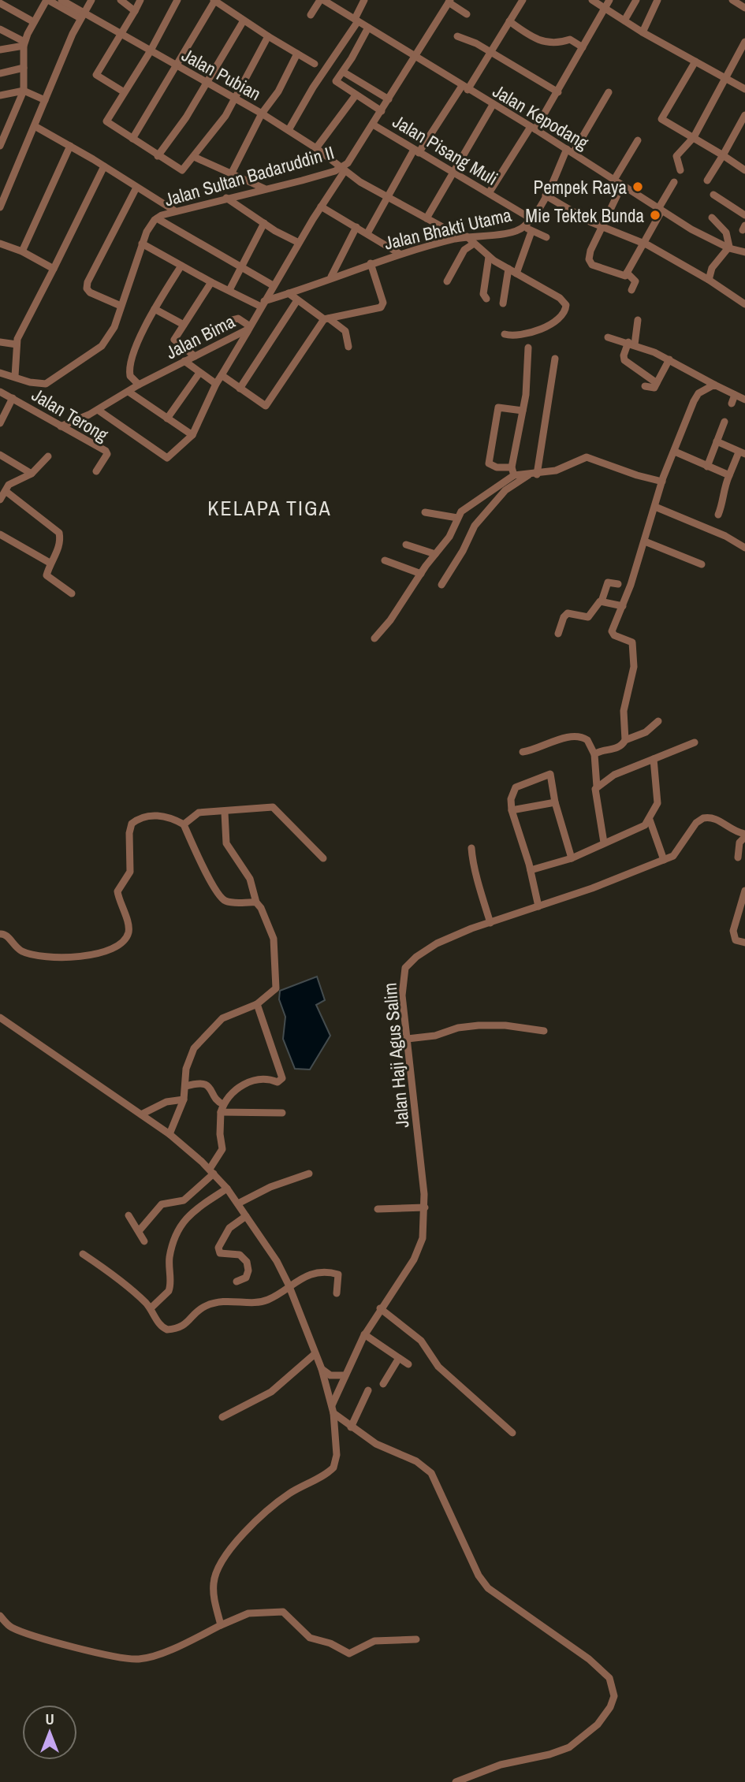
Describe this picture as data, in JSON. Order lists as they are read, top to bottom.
{
  "streets": {
    "street": [
      "Jalan Pubian",
      "Jalan Kepodang",
      "Jalan Pisang Muli",
      "Jalan Sultan Badaruddin II",
      "Jalan Bhakti Utama",
      "Jalan Bima",
      "Jalan Terong",
      "Jalan Haji Agus Salim"
    ]
  },
  "crossings": [
    ["Jalan Pubian", "Jalan Sultan Badaruddin II"],
    ["Jalan Pubian", "Jalan Bhakti Utama"],
    ["Jalan Pubian", "Jalan Bima"],
    ["Jalan Kepodang", "Jalan Sultan Badaruddin II"],
    ["Jalan Kepodang", "Jalan Bhakti Utama"],
    ["Jalan Pisang Muli", "Jalan Sultan Badaruddin II"],
    ["Jalan Pisang Muli", "Jalan Bhakti Utama"],
    ["Jalan Sultan Badaruddin II", "Jalan Bima"],
    ["Jalan Bhakti Utama", "Jalan Bima"],
    ["Jalan Bima", "Jalan Terong"]
  ],
  "districts": ["KELAPA TIGA"],
  "places": ["Pempek Raya", "Mie Tektek Bunda"],
  "north": "top"
}
